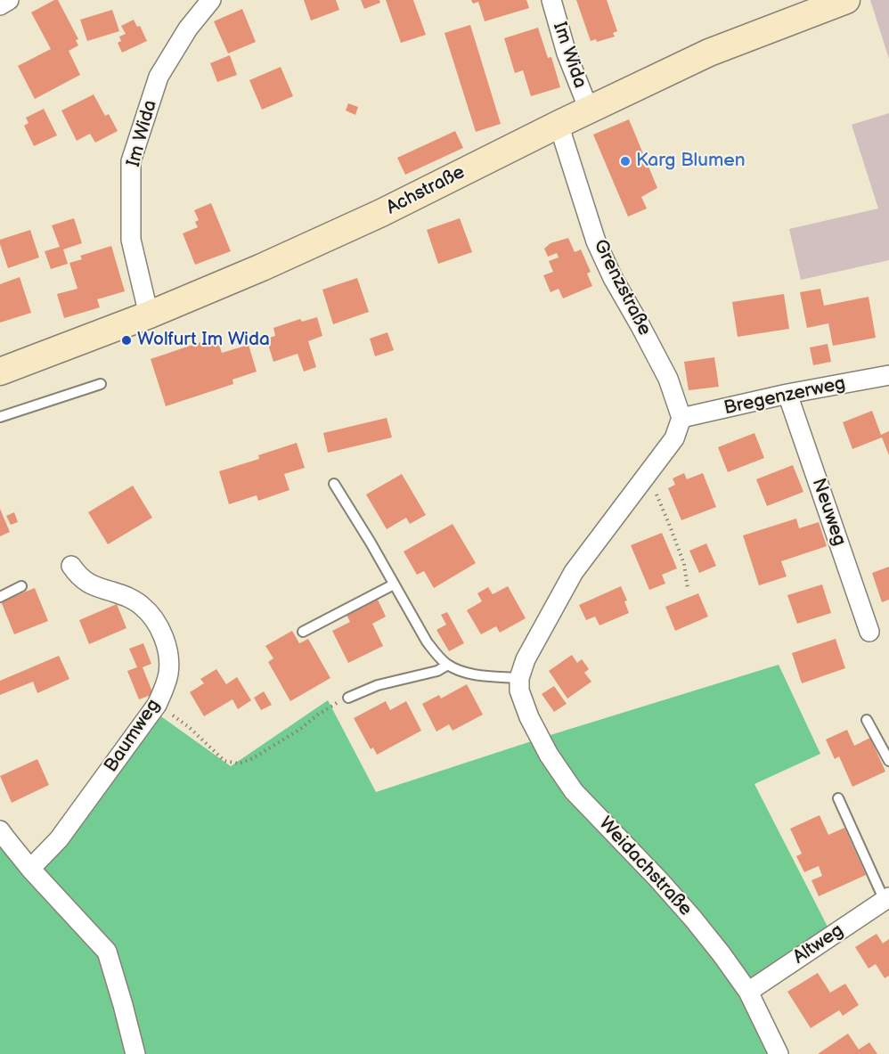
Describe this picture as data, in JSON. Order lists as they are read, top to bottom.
{
  "streets": {
    "main road": ["Achstraße"],
    "street": [
      "Im Wida",
      "Grenzstraße",
      "Bregenzerweg",
      "Neuweg",
      "Baumweg",
      "Weidachstraße",
      "Altweg"
    ]
  },
  "crossings": [
    ["Im Wida", "Achstraße"],
    ["Achstraße", "Grenzstraße"],
    ["Grenzstraße", "Bregenzerweg"],
    ["Bregenzerweg", "Neuweg"],
    ["Weidachstraße", "Altweg"]
  ],
  "places": ["Karg Blumen", "Wolfurt Im Wida"]
}
